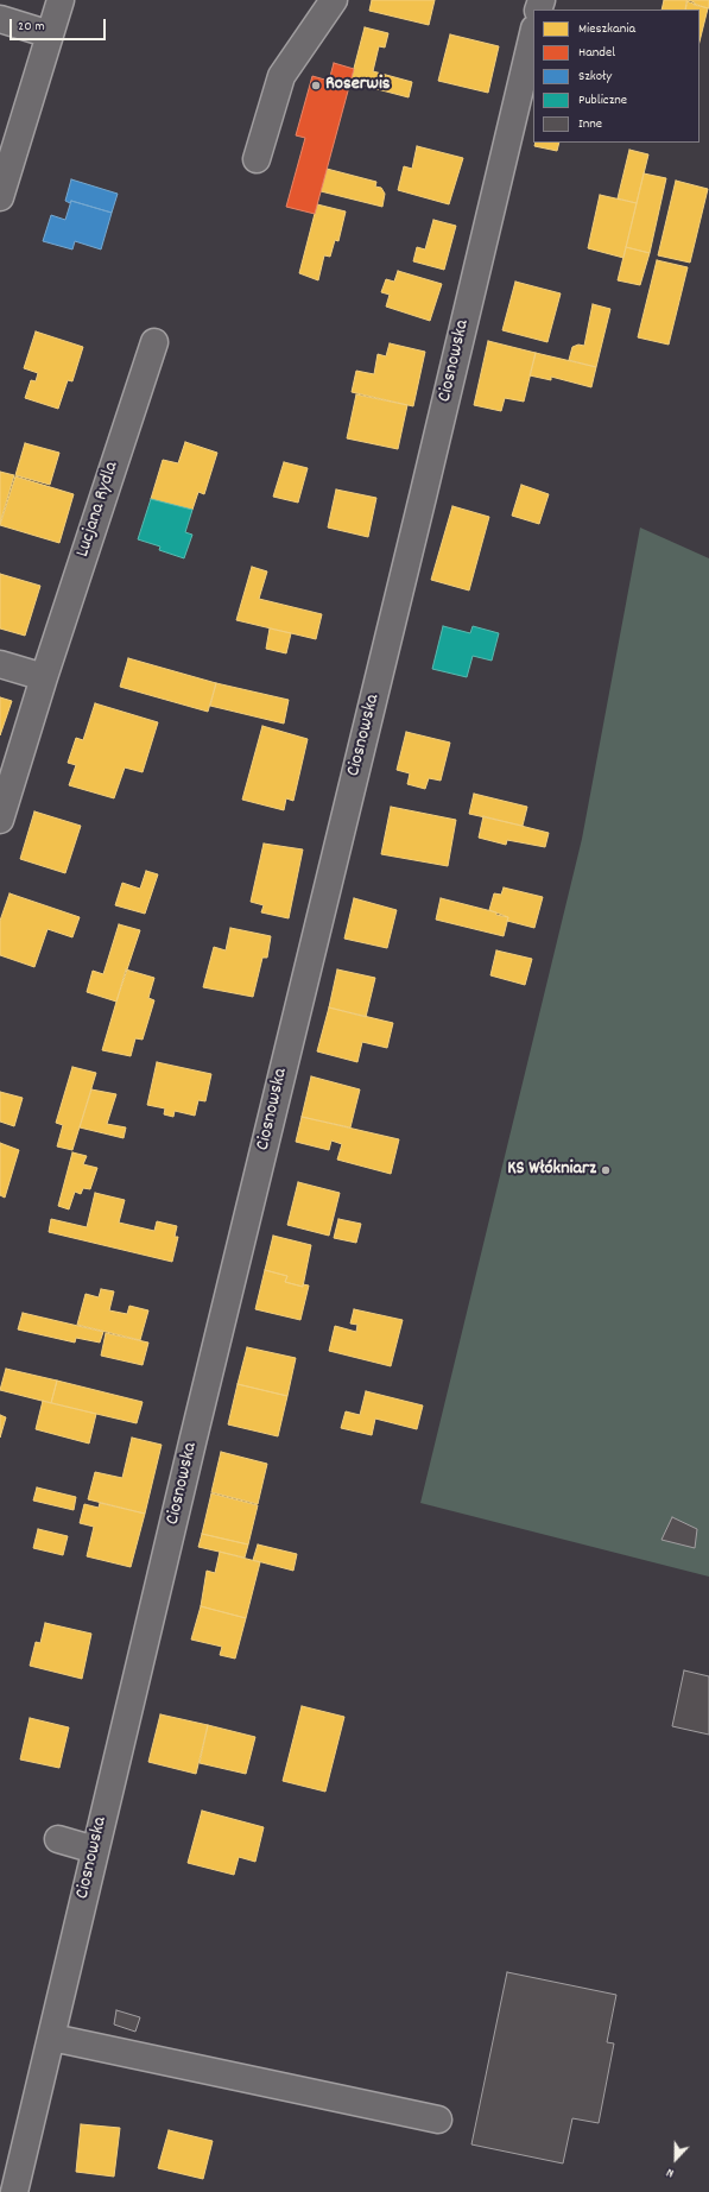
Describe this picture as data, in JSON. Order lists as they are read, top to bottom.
{
  "streets": {
    "street": ["Ciosnowska", "Lucjana Rydla"]
  },
  "places": ["Roserwis", "KS Włókniarz"],
  "legend": [
    "Mieszkania",
    "Handel",
    "Szkoły",
    "Publiczne",
    "Inne"
  ],
  "scale_bar": "20 m",
  "north": "bottom"
}
